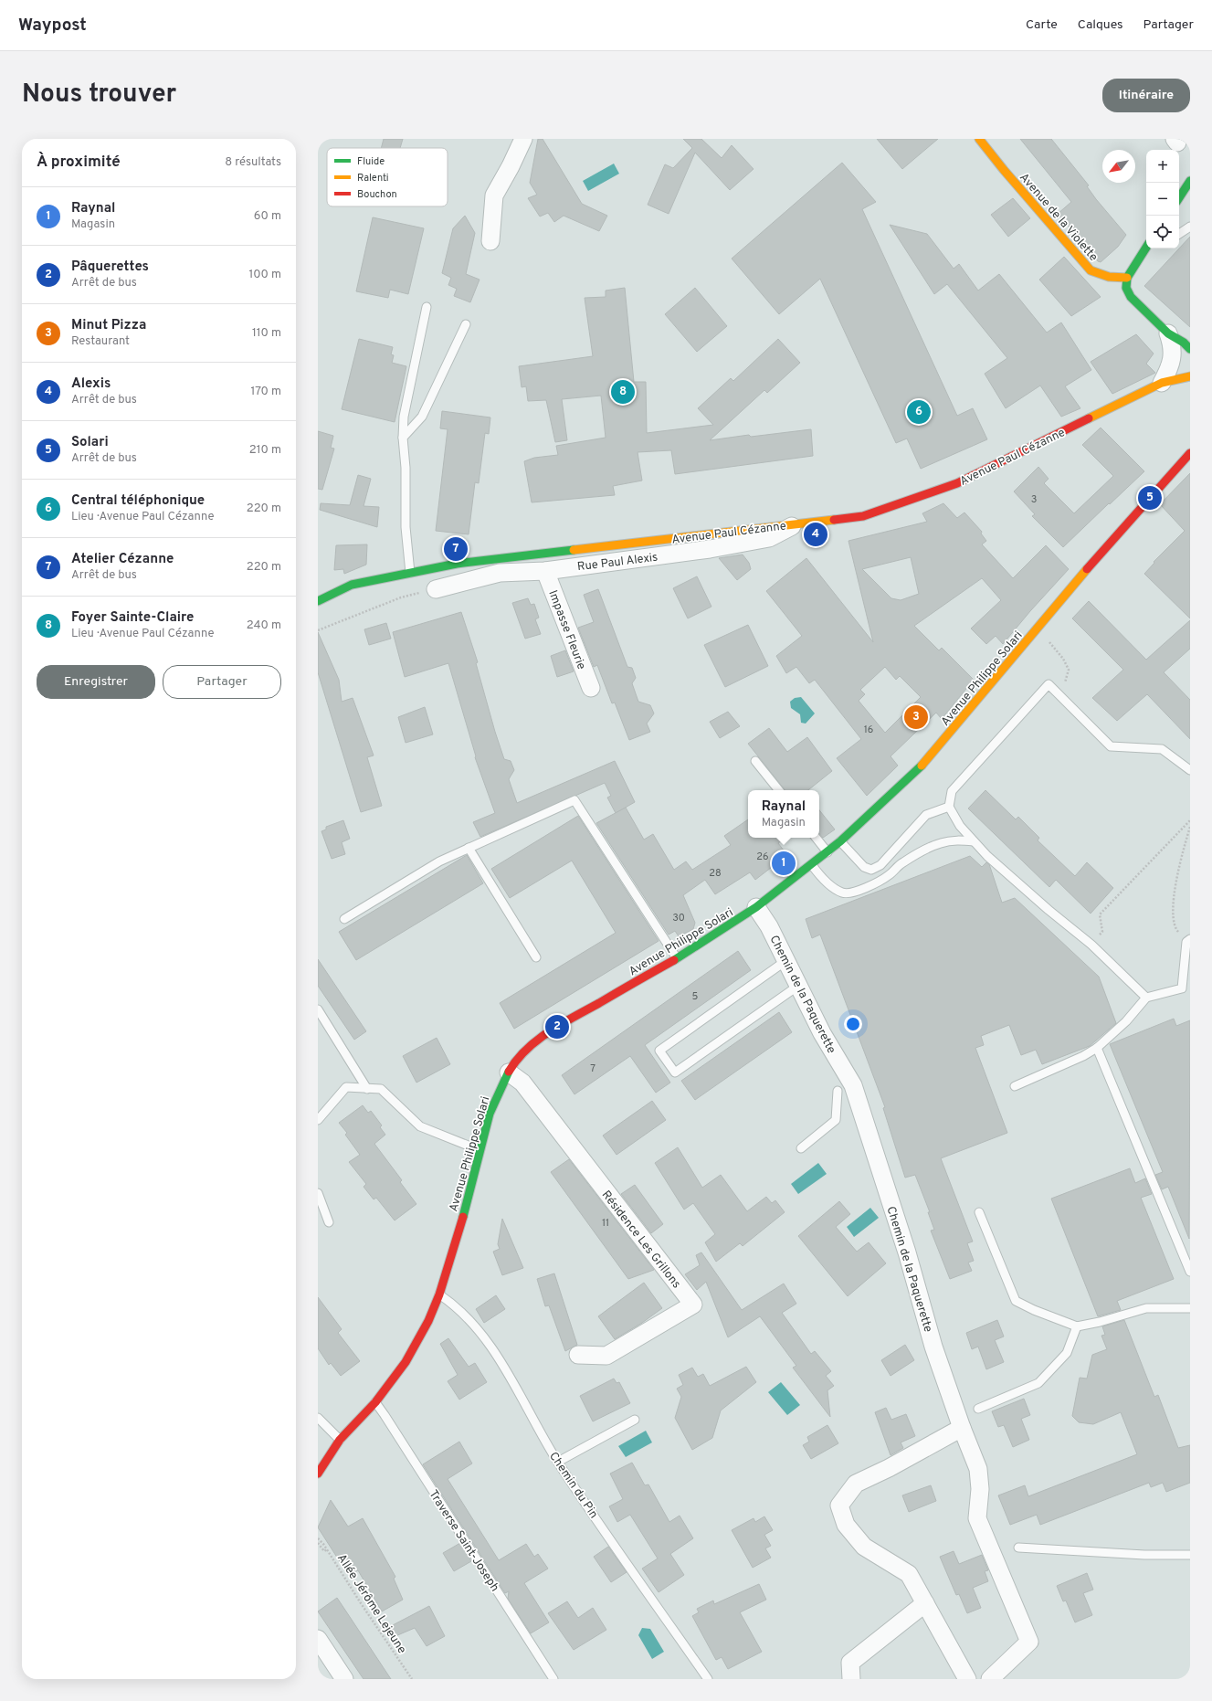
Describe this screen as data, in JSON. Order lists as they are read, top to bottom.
{
  "streets": {
    "main road": ["Avenue de la Violette", "Avenue Paul Cézanne", "Avenue Philippe Solari"],
    "street": [
      "Rue Paul Alexis",
      "Impasse Fleurie",
      "Chemin de la Paquerette",
      "Résidence Les Grillons"
    ],
    "lane": ["Chemin du Pin", "Traverse Saint-Joseph"],
    "path": ["Allée Jérôme Lejeune"]
  },
  "crossings": [
    ["Avenue Paul Cézanne", "Rue Paul Alexis"],
    ["Rue Paul Alexis", "Impasse Fleurie"],
    ["Avenue Philippe Solari", "Chemin de la Paquerette"],
    ["Avenue Philippe Solari", "Résidence Les Grillons"],
    ["Avenue Philippe Solari", "Chemin du Pin"],
    ["Avenue Philippe Solari", "Traverse Saint-Joseph"]
  ],
  "house_numbers": [
    "3",
    "16",
    "26",
    "28",
    "30",
    "5",
    "7",
    "11"
  ],
  "legend": ["Fluide", "Ralenti", "Bouchon"],
  "north": "bottom left",
  "page": {
    "header": "Waypost",
    "nav": ["Carte", "Calques", "Partager"],
    "title": "Nous trouver",
    "buttons": [
      "Itinéraire",
      ["Enregistrer", "Partager"]
    ],
    "heading": ["À proximité", "8 résultats"],
    "map_buttons": ["+", "−"],
    "list": [
      {
        "mark": "1",
        "name": "Raynal",
        "note": "Magasin",
        "value": "60 m"
      },
      {
        "mark": "2",
        "name": "Pâquerettes",
        "note": "Arrêt de bus",
        "value": "100 m"
      },
      {
        "mark": "3",
        "name": "Minut Pizza",
        "note": "Restaurant",
        "value": "110 m"
      },
      {
        "mark": "4",
        "name": "Alexis",
        "note": "Arrêt de bus",
        "value": "170 m"
      },
      {
        "mark": "5",
        "name": "Solari",
        "note": "Arrêt de bus",
        "value": "210 m"
      },
      {
        "mark": "6",
        "name": "Central téléphonique",
        "note": "Lieu · Avenue Paul Cézanne",
        "value": "220 m"
      },
      {
        "mark": "7",
        "name": "Atelier Cézanne",
        "note": "Arrêt de bus",
        "value": "220 m"
      },
      {
        "mark": "8",
        "name": "Foyer Sainte-Claire",
        "note": "Lieu · Avenue Paul Cézanne",
        "value": "240 m"
      }
    ],
    "pins": [
      "8",
      "6",
      "5",
      "4",
      "7",
      "3",
      "1",
      "2"
    ],
    "popup": ["Raynal", "Magasin"]
  }
}
